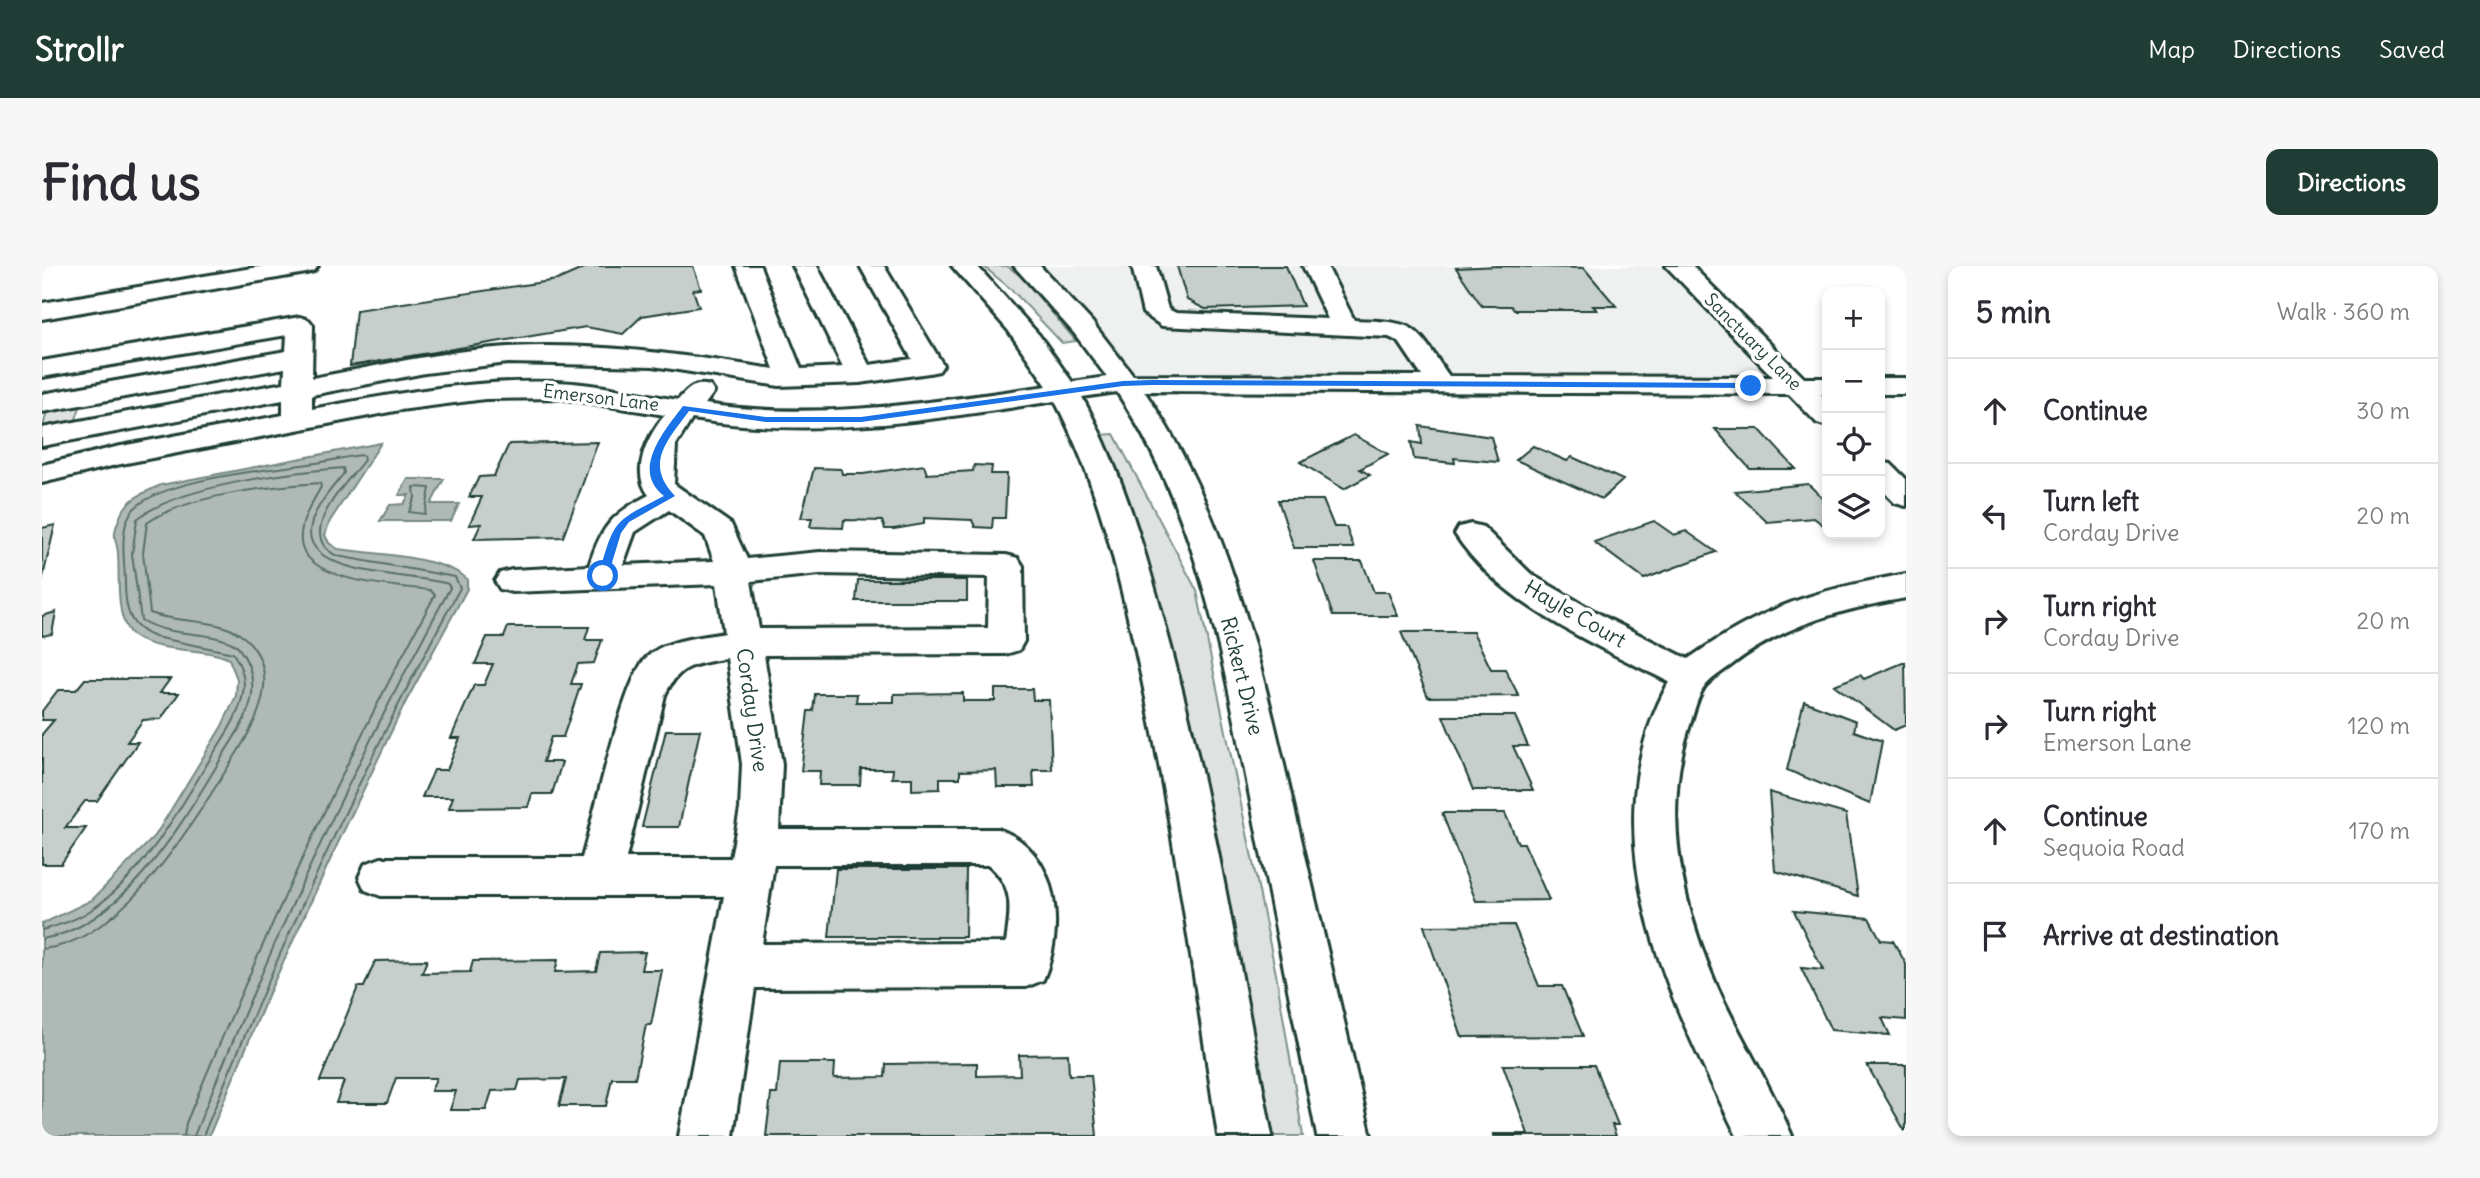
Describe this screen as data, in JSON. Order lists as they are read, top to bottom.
{
  "streets": {
    "street": [
      "Sanctuary Lane",
      "Emerson Lane",
      "Hayle Court",
      "Rickert Drive",
      "Corday Drive"
    ]
  },
  "crossings": [
    ["Sanctuary Lane", "Emerson Lane"],
    ["Emerson Lane", "Rickert Drive"],
    ["Emerson Lane", "Corday Drive"]
  ],
  "page": {
    "header": "Strollr",
    "nav": ["Map", "Directions", "Saved"],
    "buttons": "Directions",
    "title": "Find us",
    "heading": ["5 min", "Walk · 360 m"],
    "map_buttons": ["+", "−"],
    "list": [
      ["Continue", "30 m"],
      ["Turn left", "Corday Drive", "20 m"],
      ["Turn right", "Corday Drive", "20 m"],
      ["Turn right", "Emerson Lane", "120 m"],
      ["Continue", "Sequoia Road", "170 m"],
      "Arrive at destination"
    ]
  }
}
